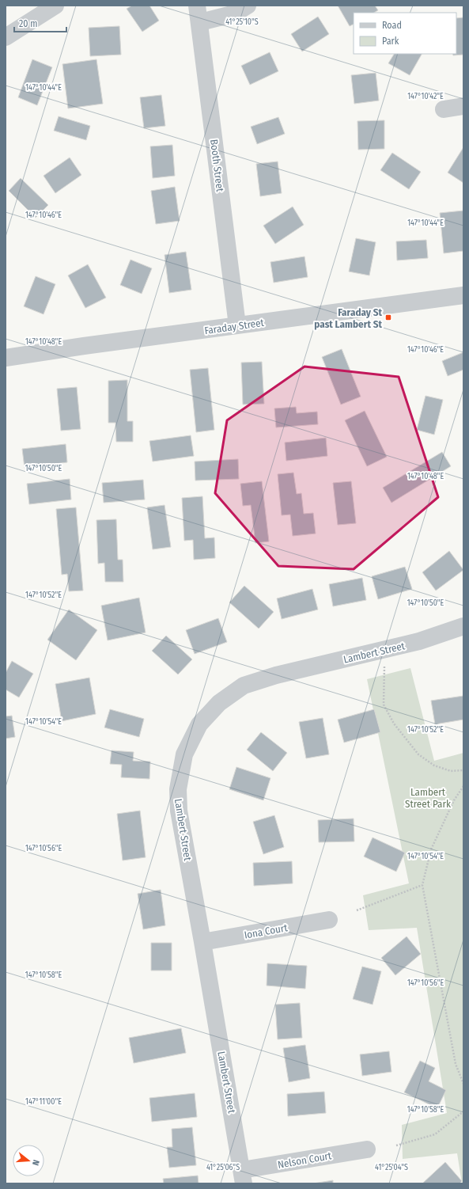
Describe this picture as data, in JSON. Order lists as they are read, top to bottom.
{
  "streets": {
    "street": [
      "Booth Street",
      "Faraday Street",
      "Lambert Street",
      "Iona Court",
      "Nelson Court"
    ]
  },
  "crossings": [
    ["Booth Street", "Faraday Street"],
    ["Lambert Street", "Iona Court"],
    ["Lambert Street", "Nelson Court"]
  ],
  "parks": ["Lambert Street Park"],
  "places": {
    "transit": ["Faraday St past Lambert St"]
  },
  "legend": ["Road", "Park"],
  "scale_bar": "20 m",
  "north": "right",
  "coordinates": [
    "41°25'10\"S",
    "147°10'44\"E",
    "147°10'42\"E",
    "147°10'46\"E",
    "147°10'48\"E",
    "147°10'50\"E",
    "147°10'52\"E",
    "147°10'54\"E",
    "147°10'56\"E",
    "147°10'58\"E",
    "147°11'00\"E",
    "41°25'06\"S",
    "41°25'04\"S"
  ]
}
